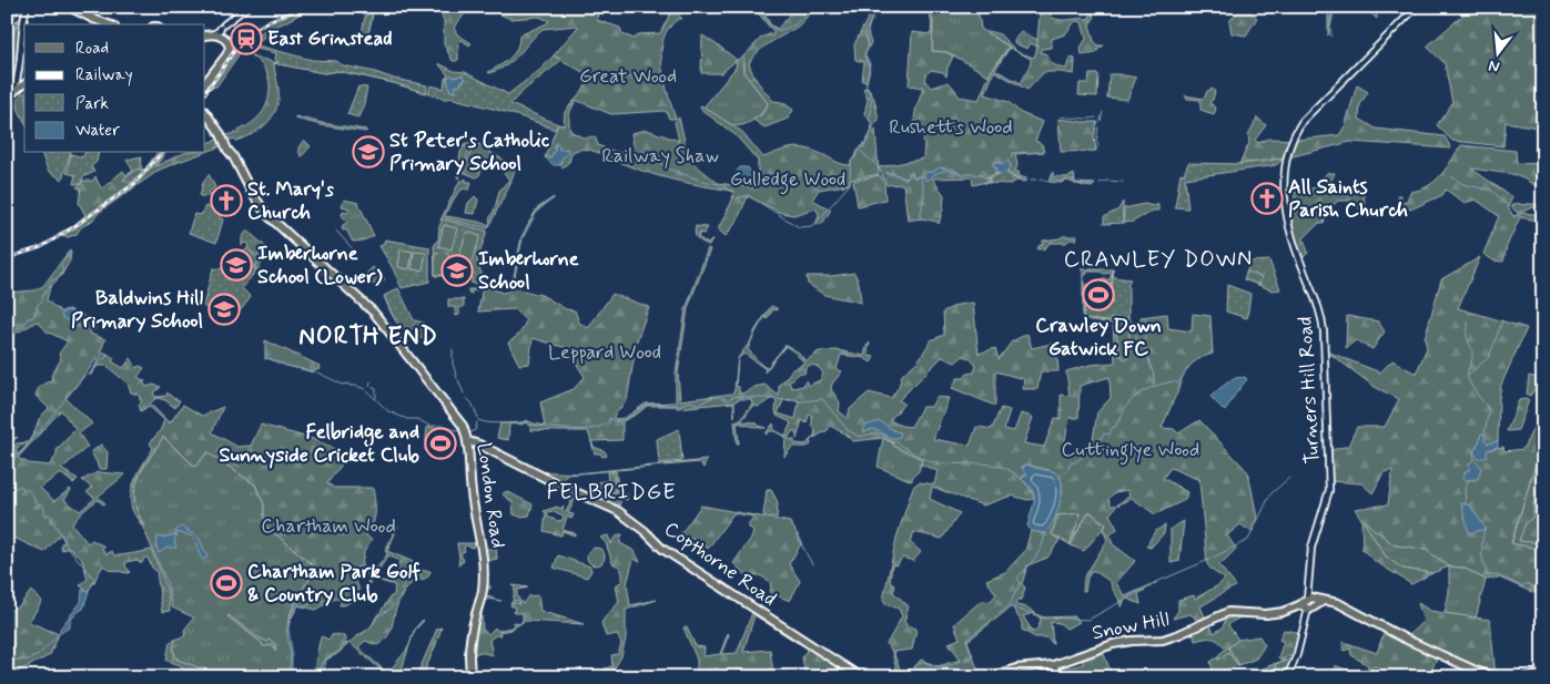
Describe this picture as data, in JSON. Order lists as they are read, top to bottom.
{
  "streets": {
    "highway": ["London Road", "Copthorne Road", "Snow Hill"],
    "main road": ["Turners Hill Road"]
  },
  "crossings": [
    ["Turners Hill Road", "Snow Hill"],
    ["London Road", "Copthorne Road"]
  ],
  "districts": ["CRAWLEY DOWN", "NORTH END", "FELBRIDGE"],
  "parks": [
    "Great Wood",
    "Rushetts Wood",
    "Railway Shaw",
    "Gulledge Wood",
    "Leppard Wood",
    "Cuttinglye Wood",
    "Chartham Wood"
  ],
  "places": {
    "station": ["East Grinstead"],
    "school or university": [
      "St Peter's Catholic Primary School",
      "Imberhorne School (Lower)",
      "Imberhorne School",
      "Baldwins Hill Primary School"
    ],
    "church": ["All Saints Parish Church", "St. Mary's Church"],
    "sports": ["Crawley Down Gatwick FC", "Felbridge and Sunnyside Cricket Club", "Chartham Park Golf & Country Club"]
  },
  "legend": [
    "Road",
    "Railway",
    "Park",
    "Water"
  ],
  "north": "bottom"
}
